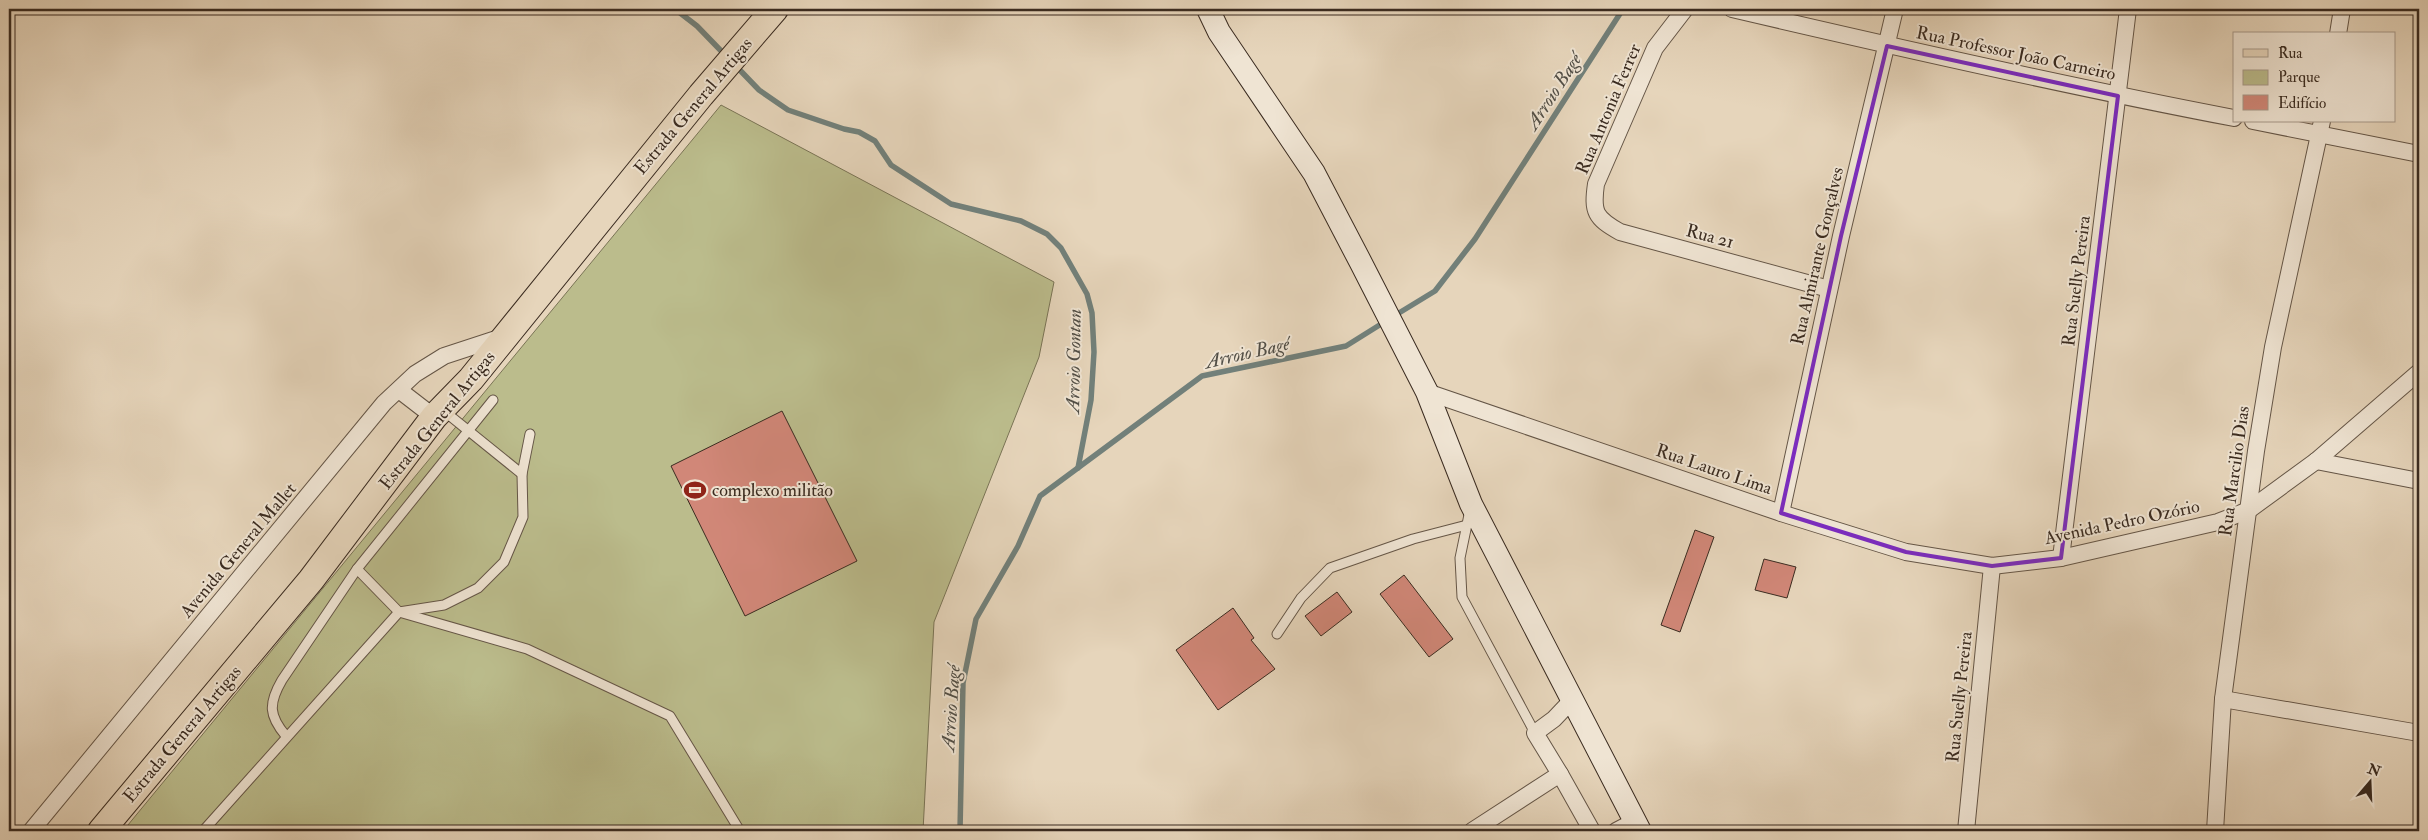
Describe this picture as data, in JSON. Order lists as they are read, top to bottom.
{
  "streets": {
    "main road": ["Estrada General Artigas"],
    "street": [
      "Rua Professor João Carneiro",
      "Rua Antonia Ferrer",
      "Rua 21",
      "Rua Almirante Gonçalves",
      "Rua Suelly Pereira",
      "Rua Lauro Lima",
      "Rua Marcilio Dias",
      "Avenida Pedro Ozório",
      "Avenida General Mallet"
    ]
  },
  "crossings": [
    ["Rua Professor João Carneiro", "Rua Almirante Gonçalves"],
    ["Rua Professor João Carneiro", "Rua Suelly Pereira"],
    ["Estrada General Artigas", "Avenida General Mallet"],
    ["Rua Antonia Ferrer", "Rua 21"],
    ["Rua 21", "Rua Almirante Gonçalves"],
    ["Rua Almirante Gonçalves", "Rua Lauro Lima"],
    ["Rua Suelly Pereira", "Rua Lauro Lima"],
    ["Rua Suelly Pereira", "Avenida Pedro Ozório"],
    ["Rua Lauro Lima", "Avenida Pedro Ozório"],
    ["Rua Marcilio Dias", "Avenida Pedro Ozório"]
  ],
  "water": ["Arroio Bagé", "Arroio Gontan"],
  "places": {
    "sports": ["complexo militão"]
  },
  "legend": ["Rua", "Parque", "Edifício"],
  "north": "top"
}
